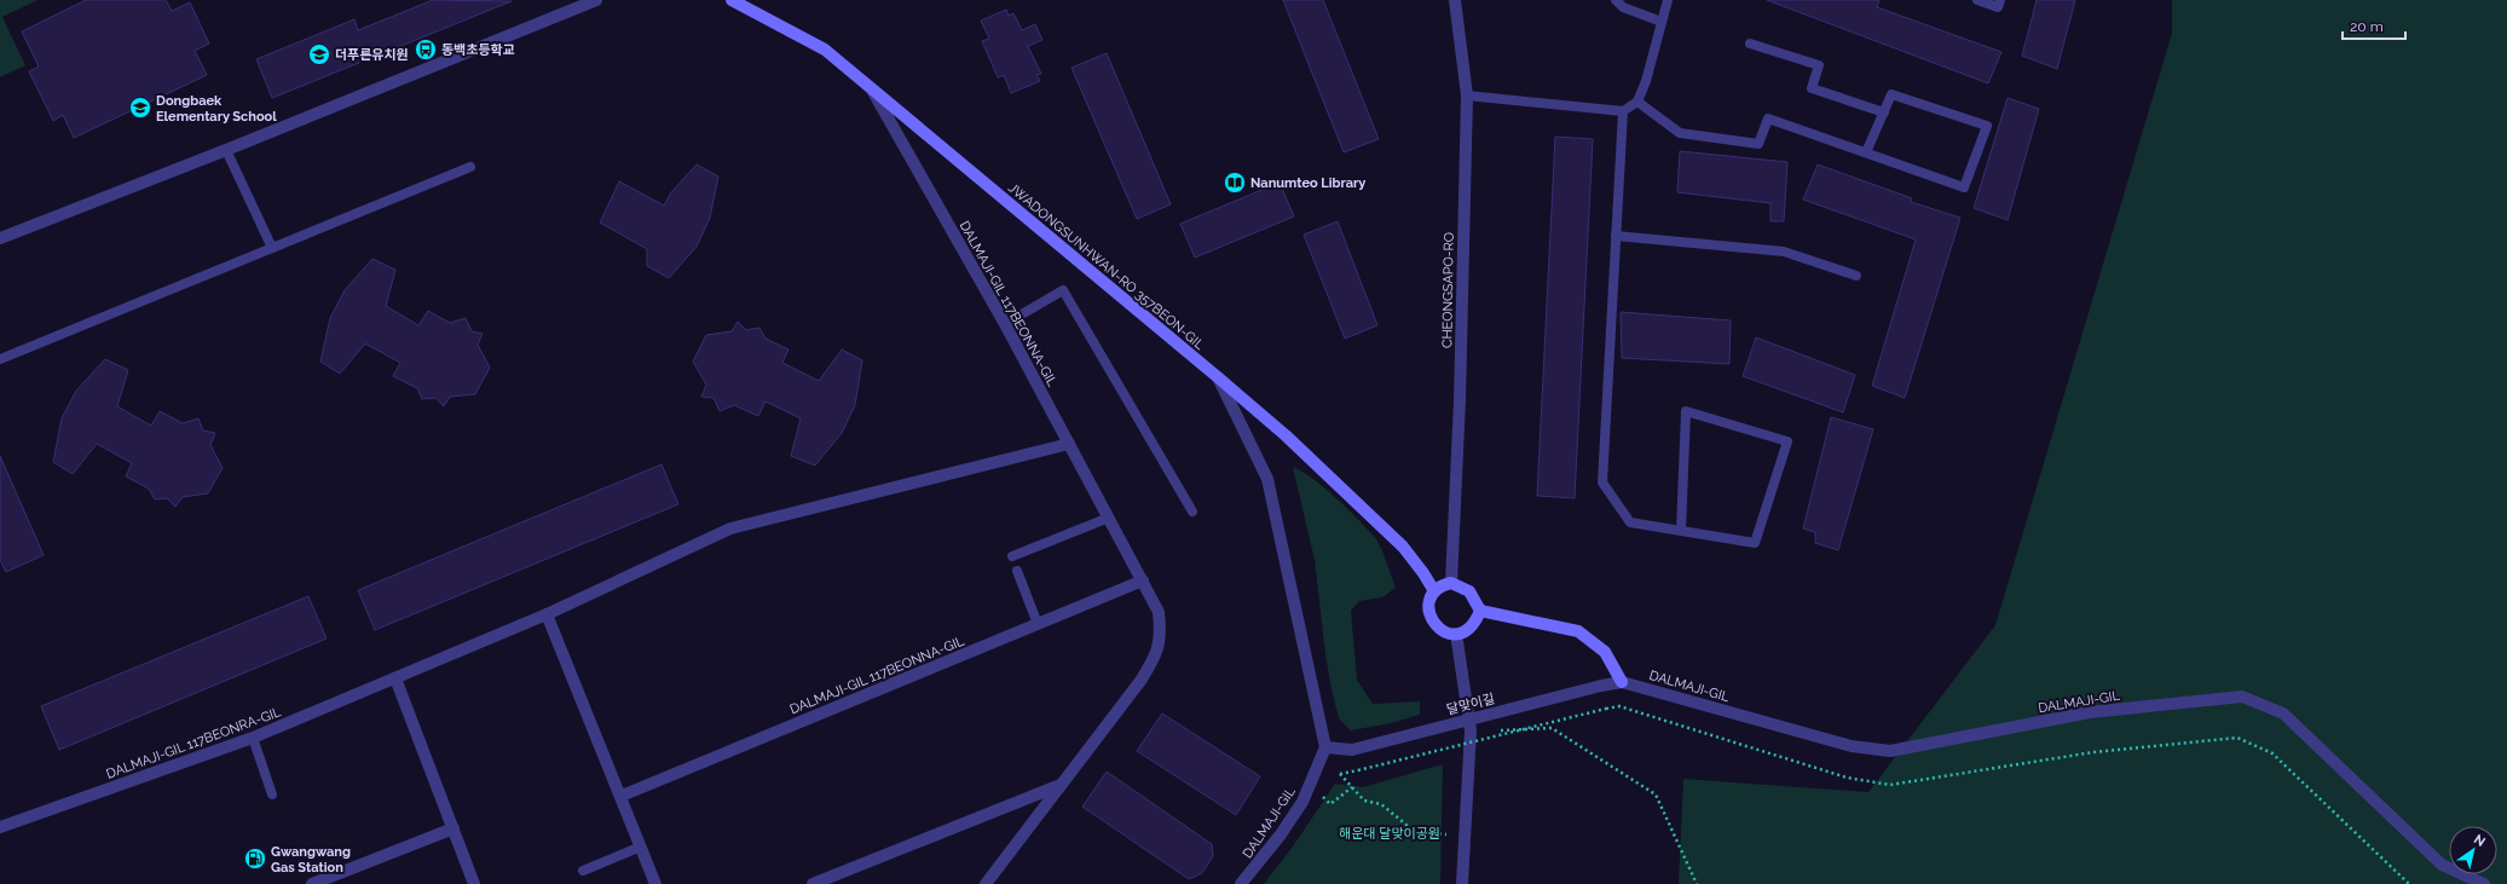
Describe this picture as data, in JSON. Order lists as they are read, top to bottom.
{
  "streets": {
    "main road": ["JWADONGSUNHWAN-RO 357BEON-GIL"],
    "street": [
      "CHEONGSAPO-RO",
      "DALMAJI-GIL 117BEONNA-GIL",
      "DALMAJI-GIL",
      "달맞이길",
      "DALMAJI-GIL 117BEONRA-GIL"
    ]
  },
  "crossings": [
    ["JWADONGSUNHWAN-RO 357BEON-GIL", "CHEONGSAPO-RO"],
    ["JWADONGSUNHWAN-RO 357BEON-GIL", "DALMAJI-GIL 117BEONNA-GIL"],
    ["DALMAJI-GIL 117BEONNA-GIL", "DALMAJI-GIL 117BEONRA-GIL"],
    ["DALMAJI-GIL", "달맞이길"]
  ],
  "parks": ["해운대 달맞이공원"],
  "places": {
    "bus stop": ["동백초등학교"],
    "school or university": ["더푸른유치원", "Dongbaek Elementary School"],
    "library": ["Nanumteo Library"],
    "fuel station": ["Gwangwang Gas Station"]
  },
  "scale_bar": "20 m",
  "north": "top right"
}
